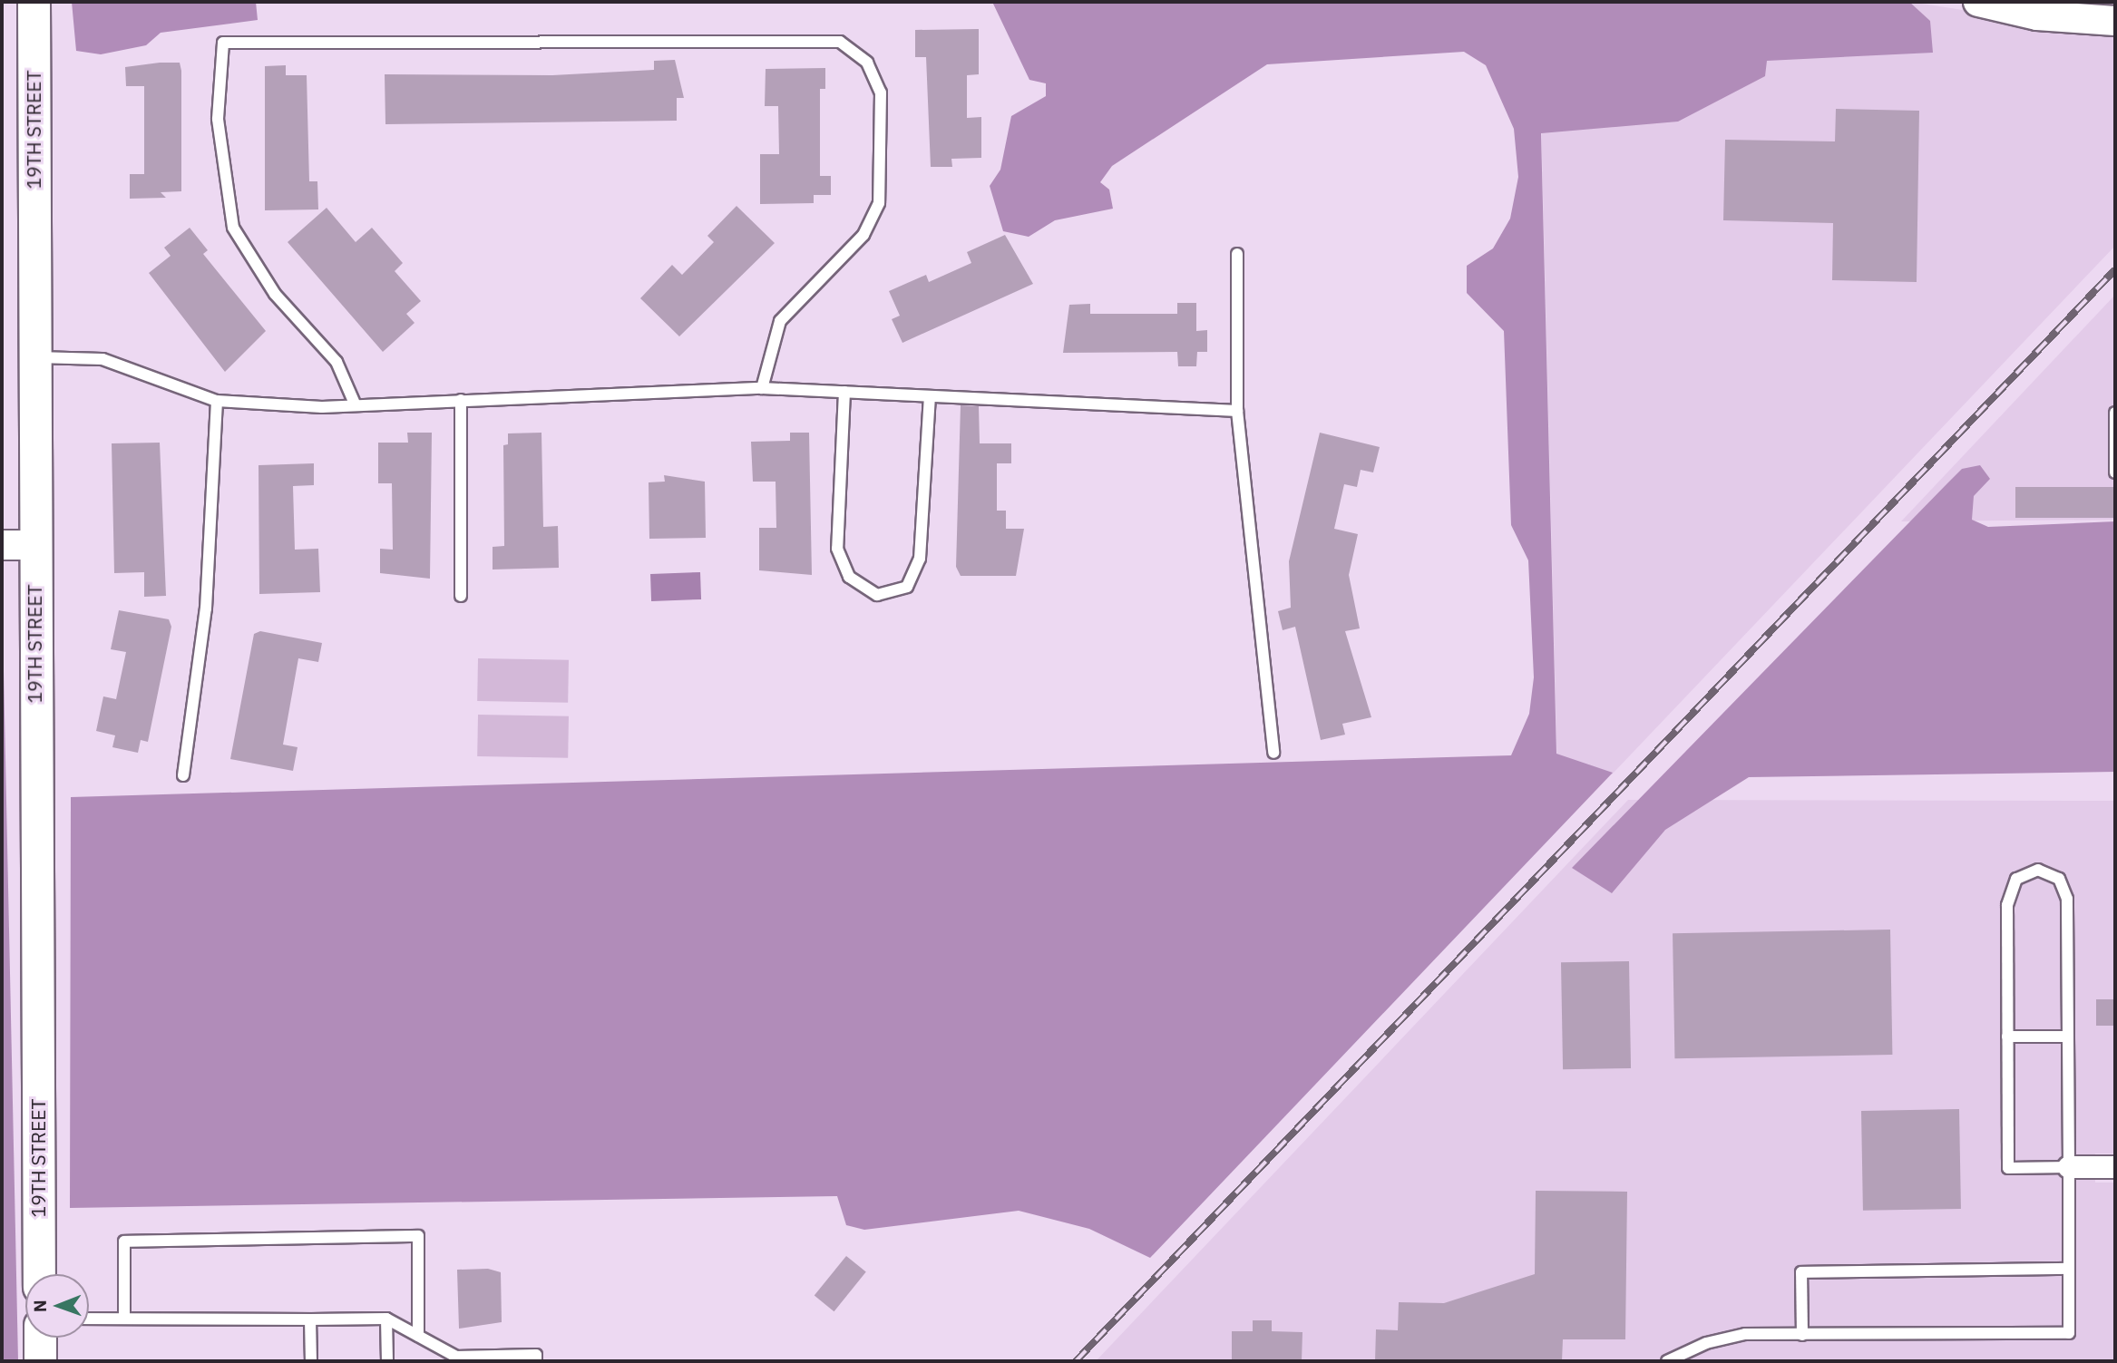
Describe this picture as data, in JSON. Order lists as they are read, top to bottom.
{
  "streets": {
    "main road": ["19TH STREET"]
  },
  "north": "left"
}
